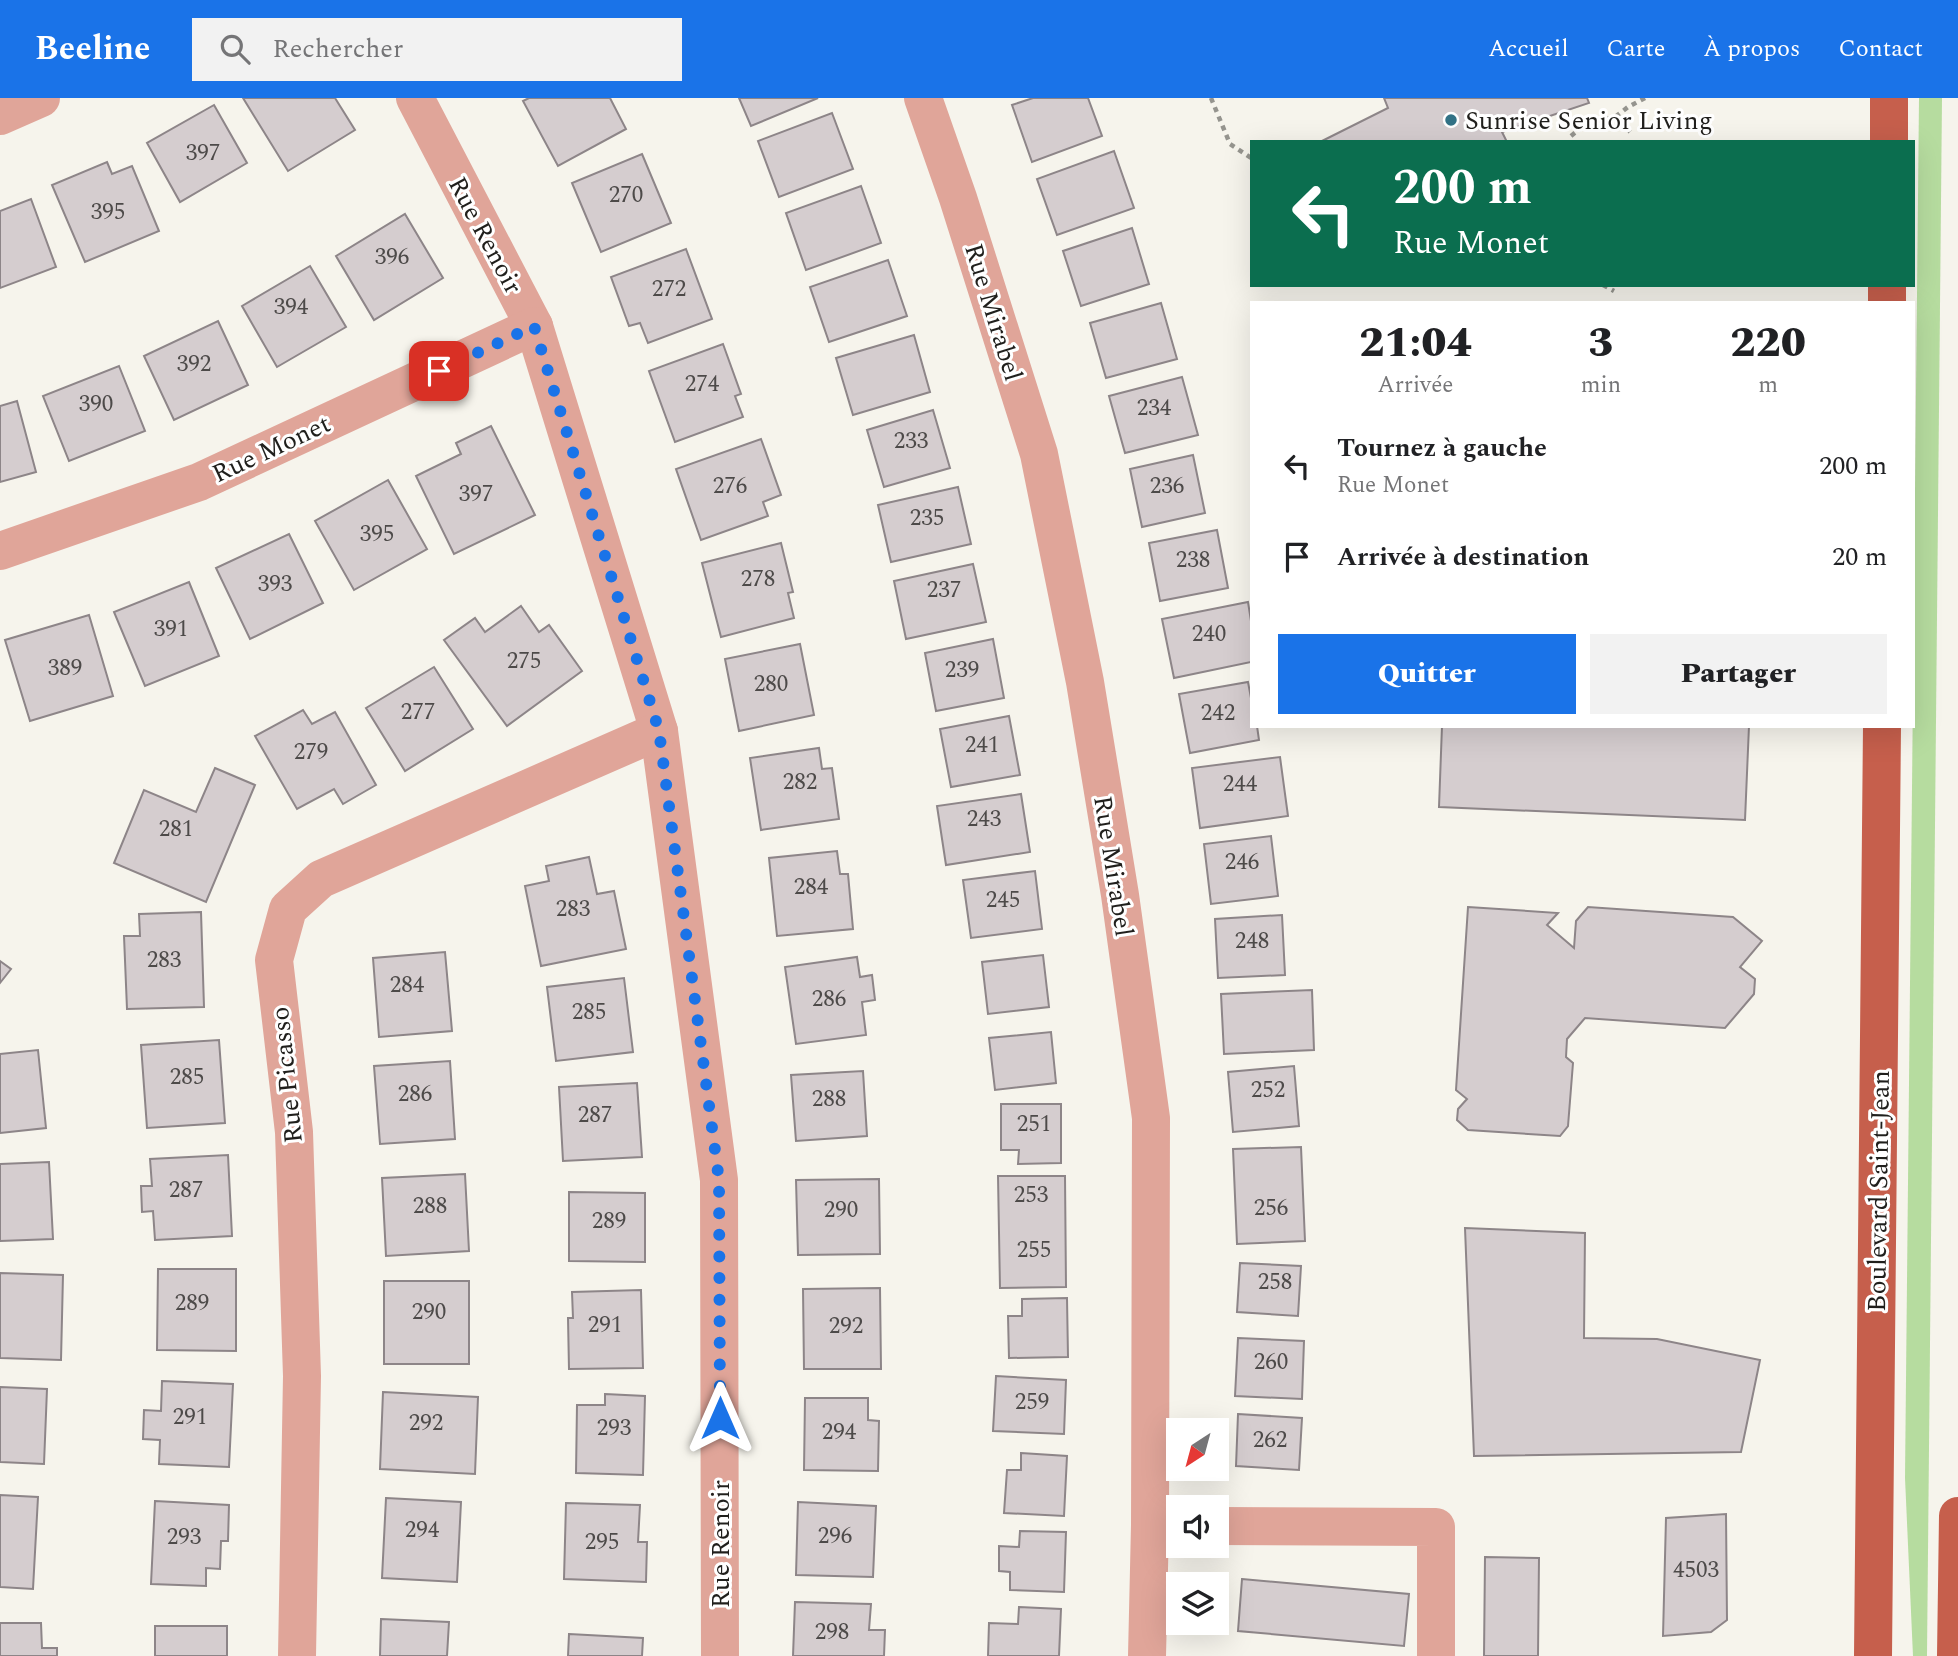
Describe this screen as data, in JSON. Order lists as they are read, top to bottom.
{
  "streets": {
    "main road": ["Boulevard Saint-Jean"],
    "street": [
      "Rue Renoir",
      "Rue Mirabel",
      "Rue Monet",
      "Rue Picasso"
    ]
  },
  "crossings": [
    ["Rue Renoir", "Rue Monet"],
    ["Rue Renoir", "Rue Picasso"]
  ],
  "places": ["Sunrise Senior Living"],
  "house_numbers": [
    "397",
    "270",
    "395",
    "396",
    "272",
    "394",
    "392",
    "274",
    "390",
    "234",
    "233",
    "276",
    "236",
    "397",
    "235",
    "395",
    "238",
    "278",
    "393",
    "237",
    "391",
    "240",
    "275",
    "389",
    "239",
    "280",
    "277",
    "242",
    "241",
    "279",
    "282",
    "244",
    "243",
    "281",
    "246",
    "284",
    "245",
    "283",
    "248",
    "283",
    "284",
    "286",
    "285",
    "285",
    "252",
    "286",
    "288",
    "287",
    "251",
    "287",
    "253",
    "288",
    "256",
    "290",
    "289",
    "255",
    "258",
    "289",
    "290",
    "291",
    "292",
    "260",
    "259",
    "291",
    "292",
    "293",
    "294",
    "262",
    "294",
    "296",
    "293",
    "295",
    "4503",
    "298"
  ],
  "north": "bottom left",
  "page": {
    "header": "Beeline",
    "search": "Rechercher",
    "nav": [
      "Accueil",
      "Carte",
      "À propos",
      "Contact"
    ],
    "turn": ["200 m", "Rue Monet"],
    "eta": [
      "21:04",
      "Arrivée",
      "3",
      "min",
      "220",
      "m"
    ],
    "list": [
      {
        "name": "Tournez à gauche",
        "note": "Rue Monet",
        "value": "200 m"
      },
      {
        "name": "Arrivée à destination",
        "value": "20 m"
      }
    ],
    "buttons": ["Quitter", "Partager"]
  }
}
